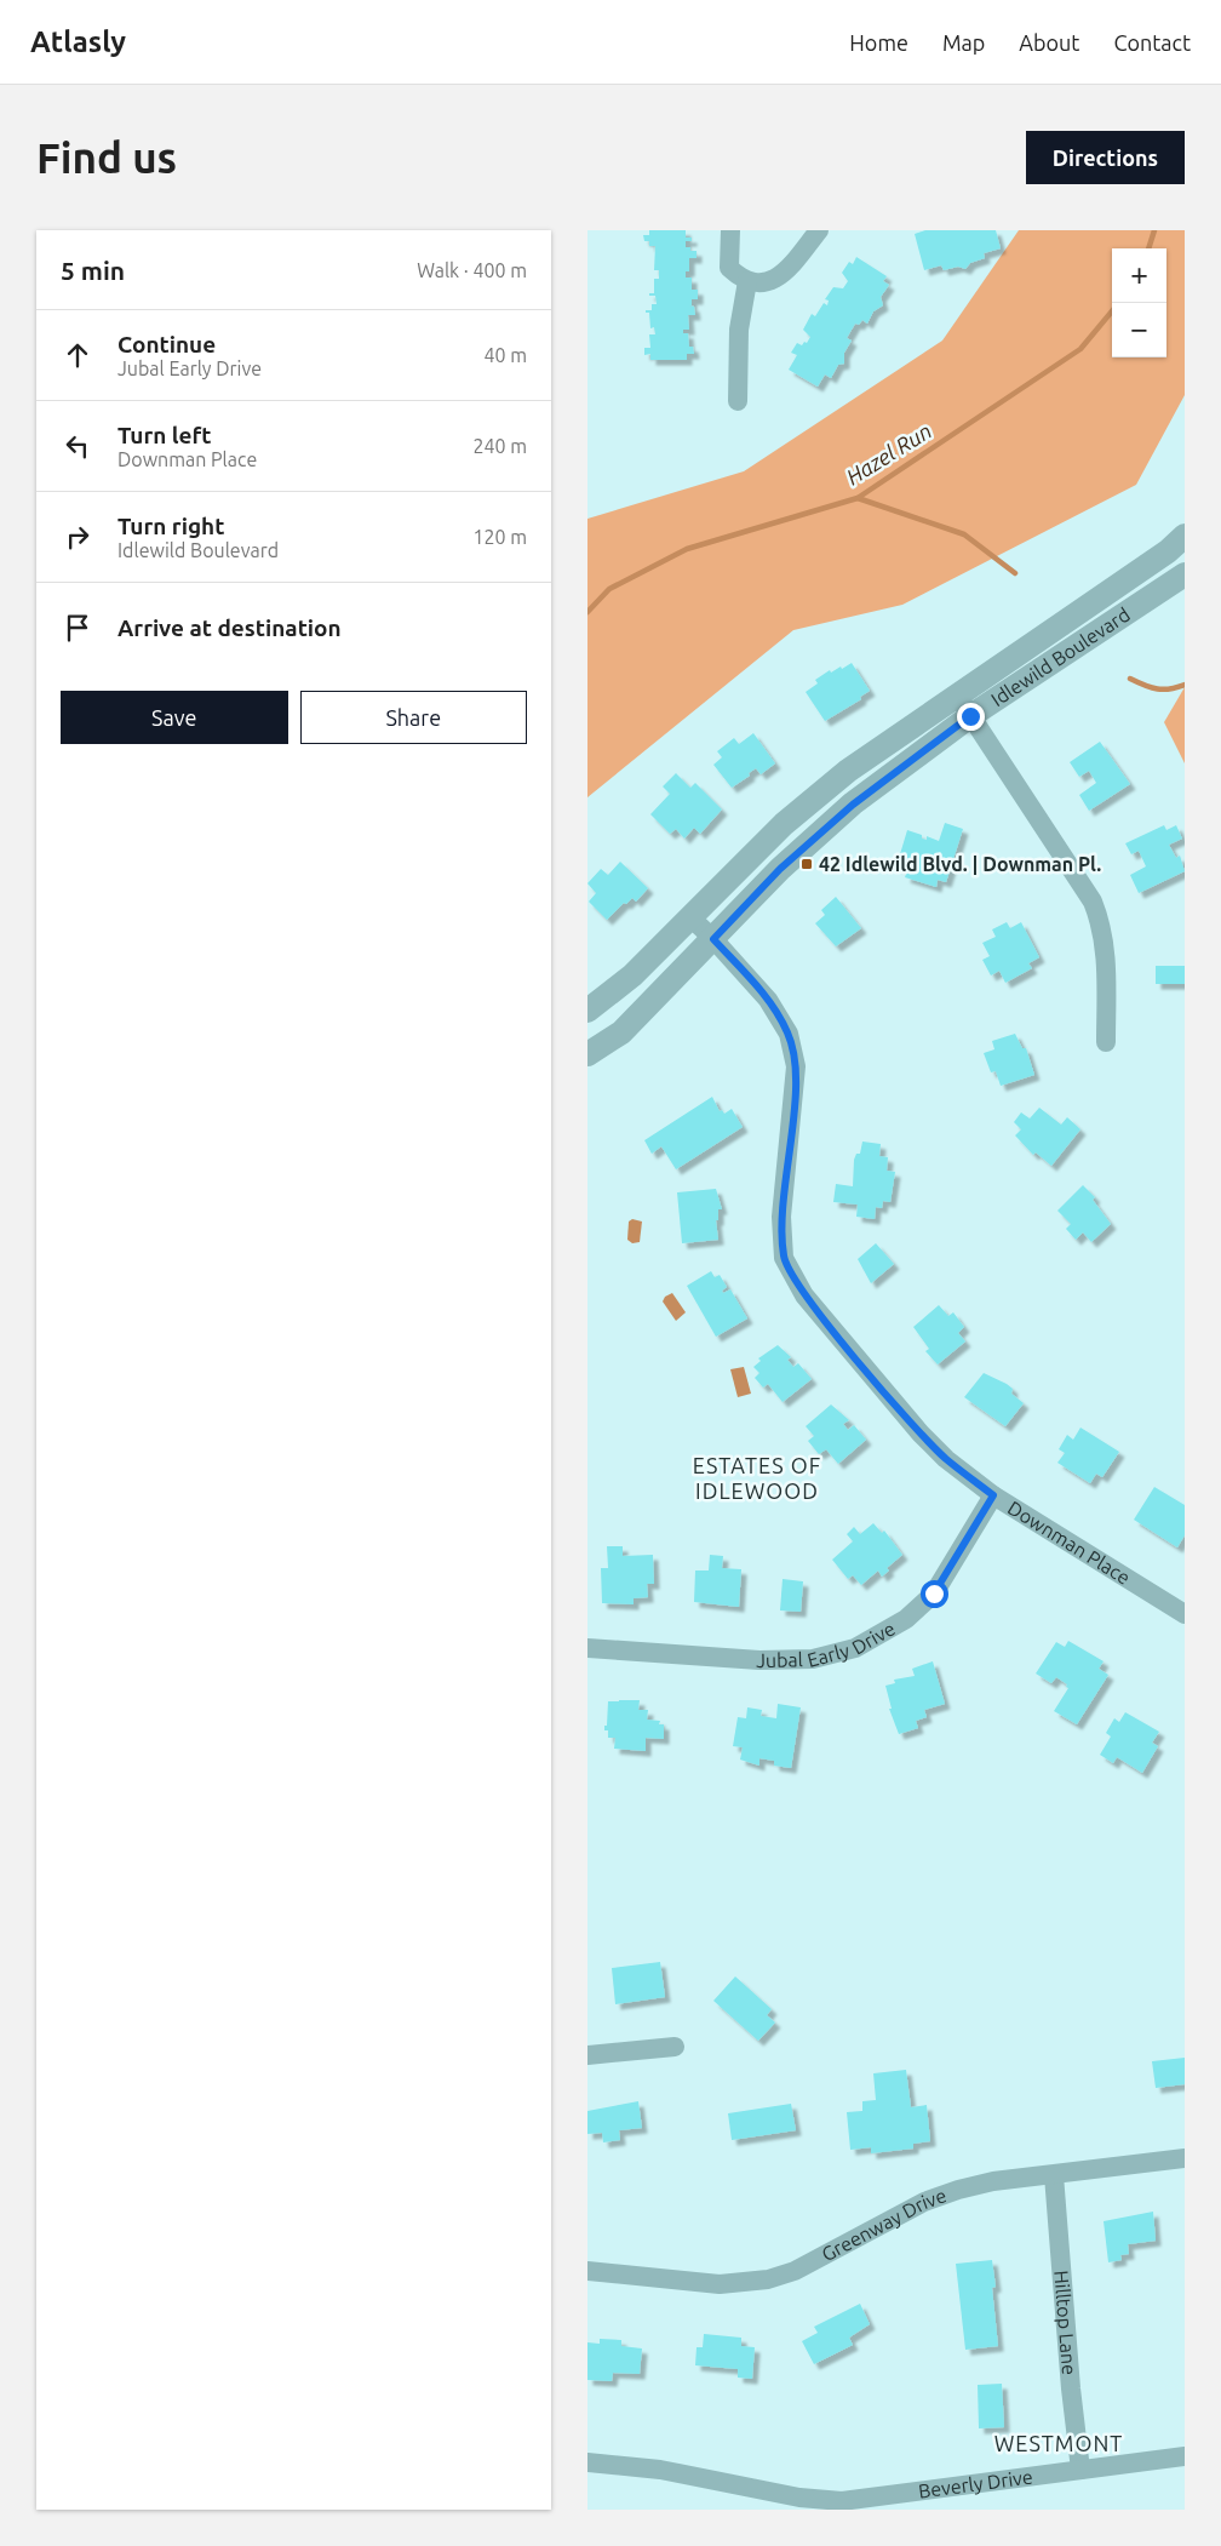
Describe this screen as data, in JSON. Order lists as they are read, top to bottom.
{
  "streets": {
    "street": [
      "Idlewild Boulevard",
      "Downman Place",
      "Jubal Early Drive",
      "Greenway Drive",
      "Hilltop Lane",
      "Beverly Drive"
    ]
  },
  "crossings": [
    ["Idlewild Boulevard", "Downman Place"],
    ["Downman Place", "Jubal Early Drive"],
    ["Greenway Drive", "Hilltop Lane"],
    ["Hilltop Lane", "Beverly Drive"]
  ],
  "districts": ["ESTATES OF IDLEWOOD", "WESTMONT"],
  "water": ["Hazel Run"],
  "places": {
    "transit": ["42 Idlewild Blvd. | Downman Pl."]
  },
  "page": {
    "header": "Atlasly",
    "nav": [
      "Home",
      "Map",
      "About",
      "Contact"
    ],
    "buttons": [
      "Directions",
      ["Save", "Share"]
    ],
    "title": "Find us",
    "heading": ["5 min", "Walk · 400 m"],
    "map_buttons": ["+", "−"],
    "list": [
      ["Continue", "Jubal Early Drive", "40 m"],
      ["Turn left", "Downman Place", "240 m"],
      ["Turn right", "Idlewild Boulevard", "120 m"],
      "Arrive at destination"
    ]
  }
}
